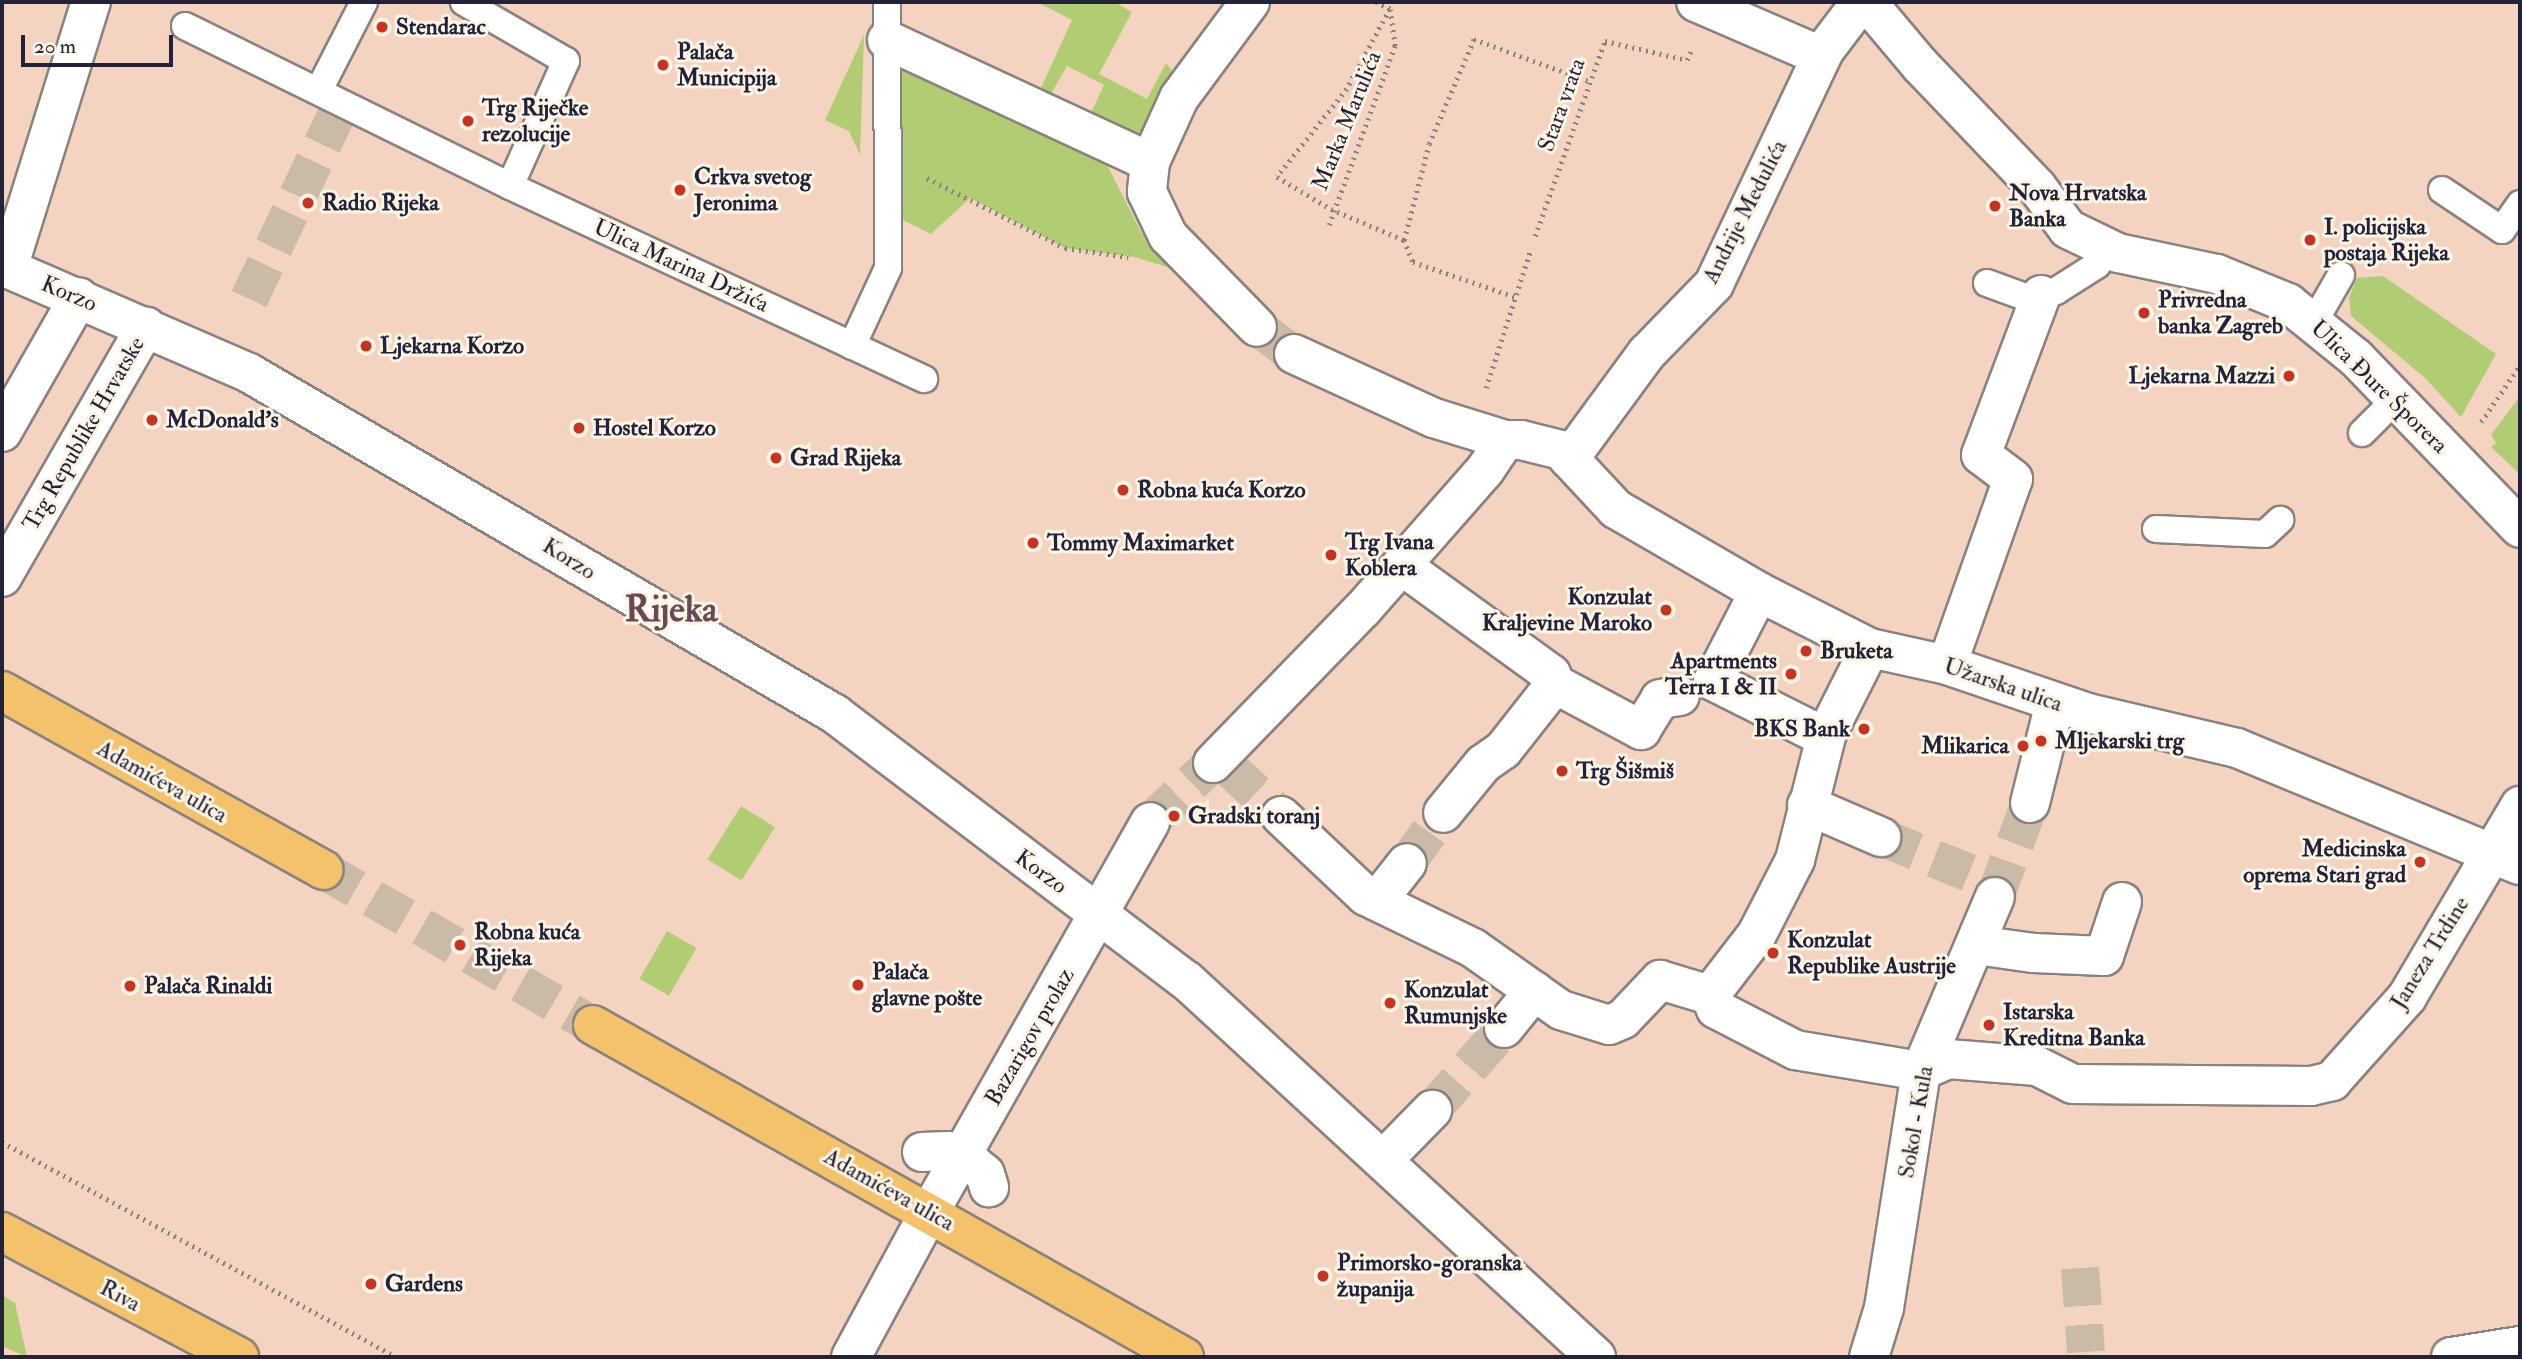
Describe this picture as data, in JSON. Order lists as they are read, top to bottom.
{
  "streets": {
    "main road": ["Adamićeva ulica", "Riva"],
    "street": [
      "Andrije Medulića",
      "Korzo",
      "Ulica Đure Šporera",
      "Trg Republike Hrvatske",
      "Užarska ulica",
      "Janeza Trdine",
      "Bazarigov prolaz",
      "Sokol - Kula"
    ],
    "lane": ["Ulica Marina Držića"],
    "path": ["Stara vrata", "Marka Marulića"]
  },
  "crossings": [
    ["Andrije Medulića", "Užarska ulica"],
    ["Korzo", "Trg Republike Hrvatske"],
    ["Korzo", "Bazarigov prolaz"],
    ["Užarska ulica", "Janeza Trdine"],
    ["Adamićeva ulica", "Bazarigov prolaz"],
    ["Janeza Trdine", "Sokol - Kula"]
  ],
  "districts": ["Rijeka"],
  "places": [
    "Stendarac",
    "Palača Municipija",
    "Trg Riječke rezolucije",
    "Crkva svetog Jeronima",
    "Radio Rijeka",
    "Nova Hrvatska Banka",
    "I. policijska postaja Rijeka",
    "Privredna banka Zagreb",
    "Ljekarna Korzo",
    "Ljekarna Mazzi",
    "McDonald's",
    "Hostel Korzo",
    "Grad Rijeka",
    "Robna kuća Korzo",
    "Tommy Maximarket",
    "Trg Ivana Koblera",
    "Konzulat Kraljevine Maroko",
    "Bruketa",
    "Apartments Terra I & II",
    "BKS Bank",
    "Mljekarski trg",
    "Mlikarica",
    "Trg Šišmiš",
    "Gradski toranj",
    "Medicinska oprema Stari grad",
    "Robna kuća Rijeka",
    "Konzulat Republike Austrije",
    "Palača glavne pošte",
    "Palača Rinaldi",
    "Konzulat Rumunjske",
    "Istarska Kreditna Banka",
    "Primorsko-goranska županija",
    "Gardens"
  ],
  "scale_bar": "20 m"
}
